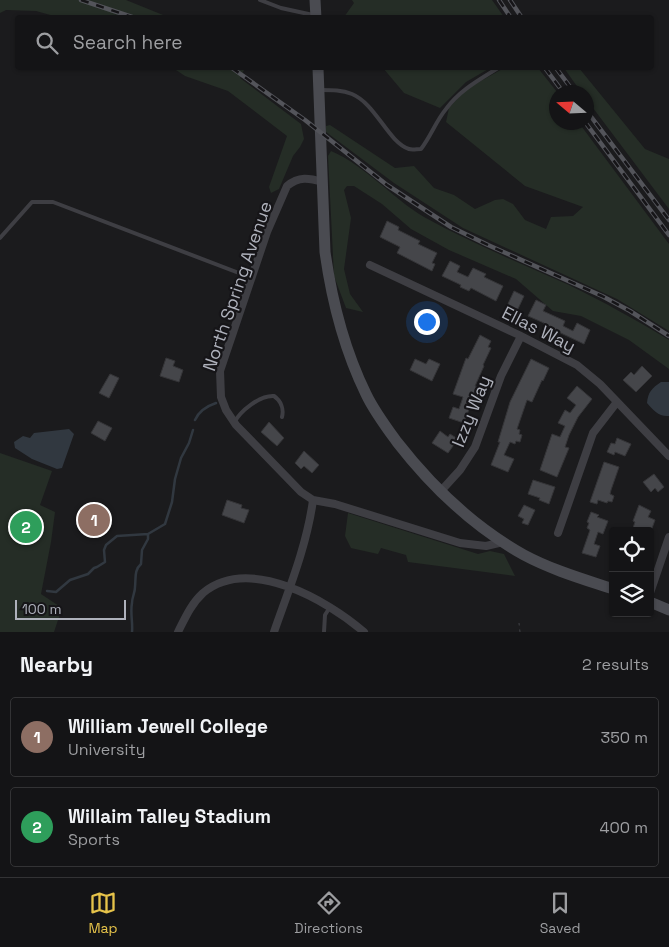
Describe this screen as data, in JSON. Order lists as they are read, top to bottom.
{
  "streets": {
    "street": ["North Spring Avenue", "Ellas Way", "Izzy Way"]
  },
  "crossings": [
    ["Ellas Way", "Izzy Way"]
  ],
  "scale_bar": "100 m",
  "north": "left",
  "page": {
    "search": "Search here",
    "pins": ["1", "2"],
    "scale": "100 m",
    "heading": ["Nearby", "2 results"],
    "list": [
      {
        "mark": "1",
        "name": "William Jewell College",
        "note": "University",
        "value": "350 m"
      },
      {
        "mark": "2",
        "name": "Willaim Talley Stadium",
        "note": "Sports",
        "value": "400 m"
      }
    ],
    "nav": ["Map", "Directions", "Saved"]
  }
}
